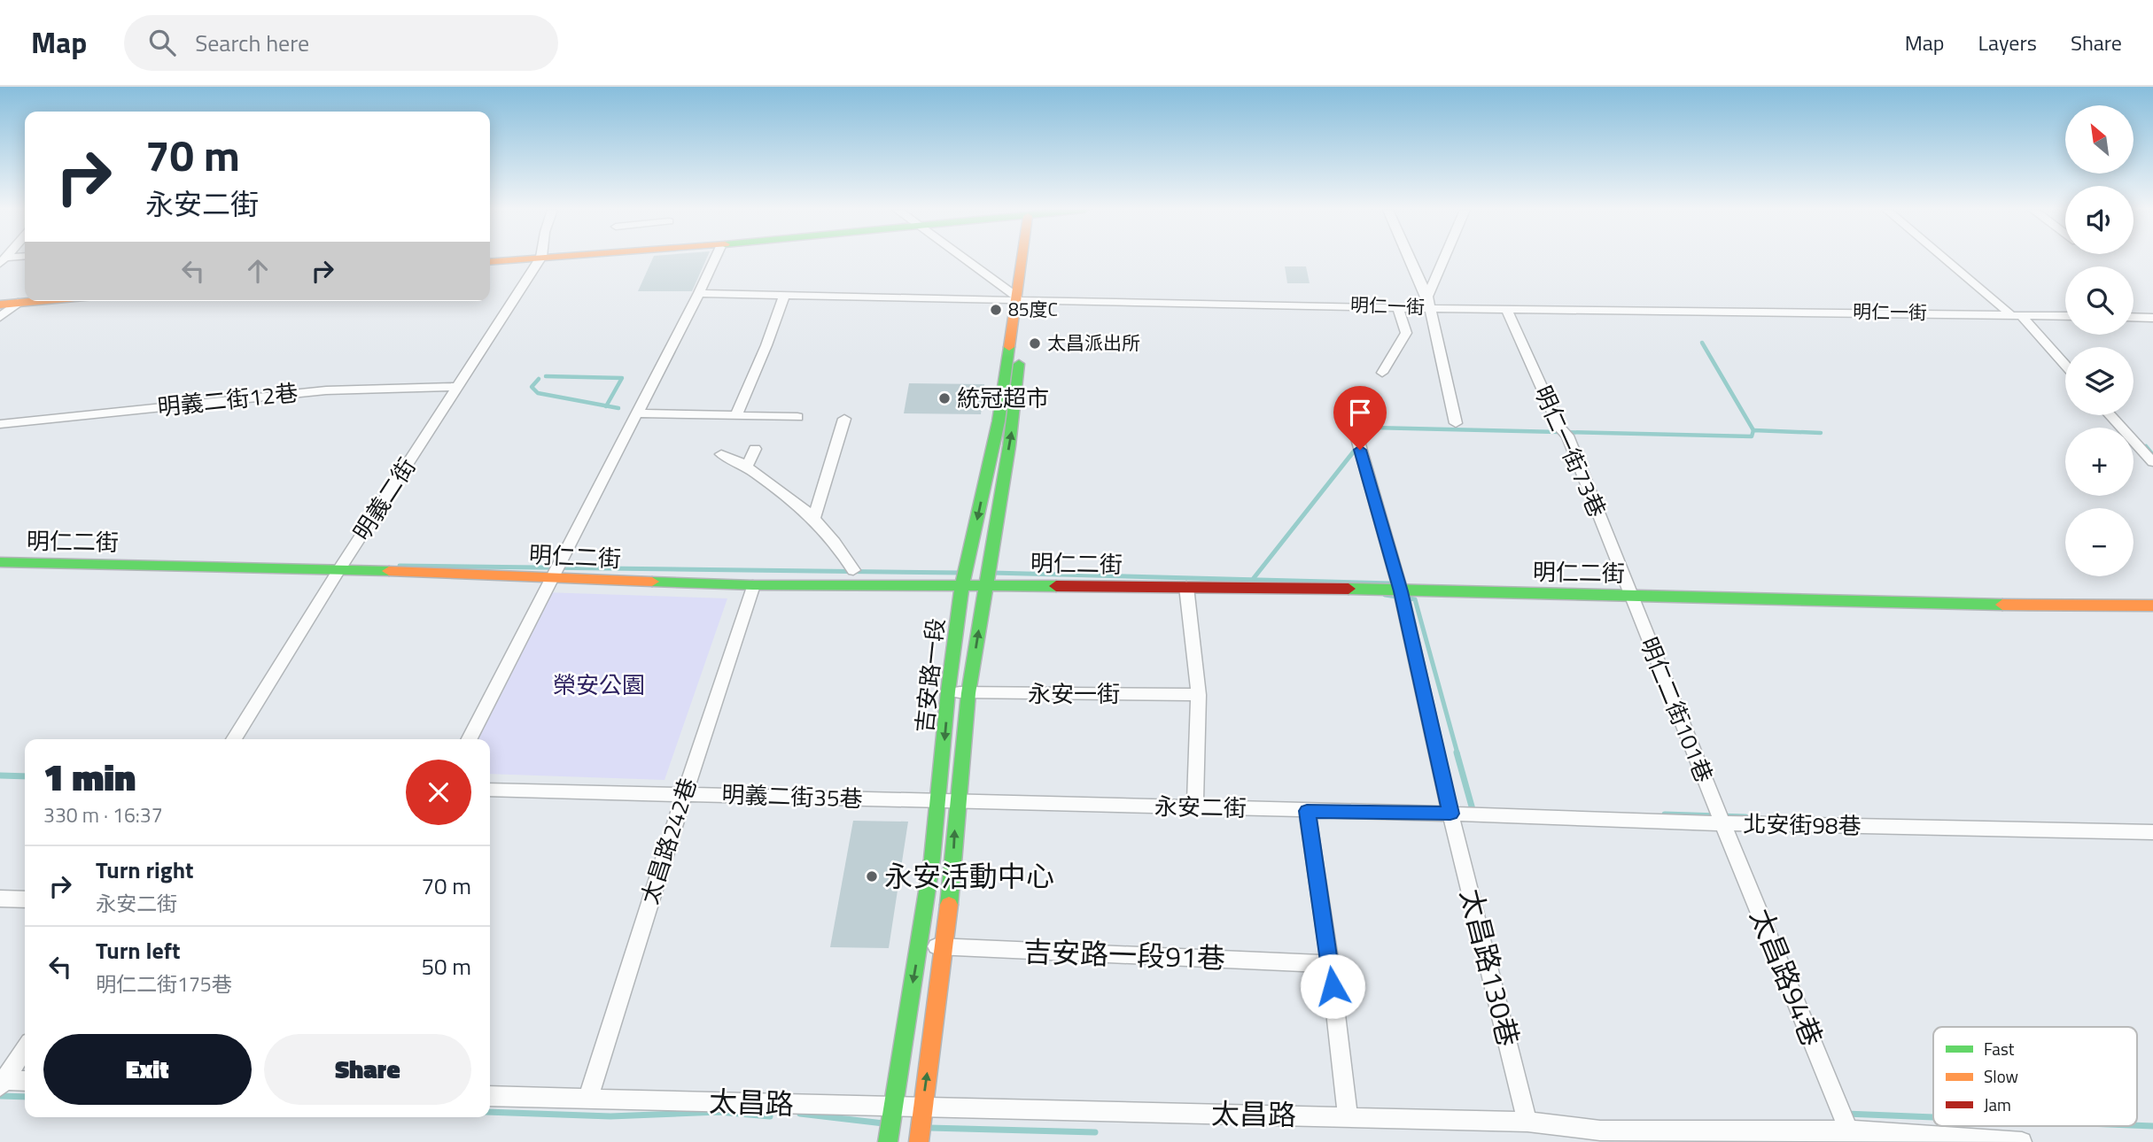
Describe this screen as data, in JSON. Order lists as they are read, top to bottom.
{
  "streets": {
    "street": [
      "明仁一街",
      "明義二街12巷",
      "明仁一街73巷",
      "明義二街",
      "明仁二街",
      "吉安路一段",
      "永安一街",
      "明仁二街101巷",
      "明義二街35巷",
      "永安二街",
      "北安街98巷",
      "太昌路242巷",
      "吉安路一段91巷",
      "太昌路130巷",
      "太昌路94巷",
      "太昌路"
    ]
  },
  "crossings": [
    ["明仁一街", "明仁一街73巷"],
    ["明仁一街", "吉安路一段"],
    ["明義二街12巷", "明義二街"],
    ["明仁一街73巷", "明仁二街"],
    ["明仁一街73巷", "明仁二街101巷"],
    ["明義二街", "明仁二街"],
    ["明仁二街", "吉安路一段"],
    ["明仁二街", "明仁二街101巷"],
    ["明仁二街", "太昌路242巷"],
    ["明仁二街", "太昌路130巷"],
    ["吉安路一段", "永安一街"],
    ["吉安路一段", "明義二街35巷"],
    ["吉安路一段", "永安二街"],
    ["吉安路一段", "吉安路一段91巷"],
    ["吉安路一段", "太昌路"],
    ["明仁二街101巷", "北安街98巷"],
    ["明仁二街101巷", "太昌路94巷"],
    ["明義二街35巷", "永安二街"],
    ["明義二街35巷", "太昌路242巷"],
    ["永安二街", "北安街98巷"],
    ["永安二街", "太昌路130巷"],
    ["北安街98巷", "太昌路130巷"],
    ["北安街98巷", "太昌路94巷"],
    ["太昌路242巷", "太昌路"],
    ["太昌路130巷", "太昌路"],
    ["太昌路94巷", "太昌路"]
  ],
  "parks": ["榮安公園"],
  "places": [
    "85度C",
    "太昌派出所",
    "統冠超市",
    "永安活動中心"
  ],
  "legend": ["Fast", "Slow", "Jam"],
  "north": "top left",
  "page": {
    "header": "Map",
    "search": "Search here",
    "nav": ["Map", "Layers", "Share"],
    "map_buttons": ["+", "−"],
    "turn": ["70 m", "永安二街"],
    "heading": ["1 min", "330 m · 16:37"],
    "list": [
      {
        "name": "Turn right",
        "note": "永安二街",
        "value": "70 m"
      },
      {
        "name": "Turn left",
        "note": "明仁二街175巷",
        "value": "50 m"
      }
    ],
    "buttons": ["Exit", "Share"]
  }
}
